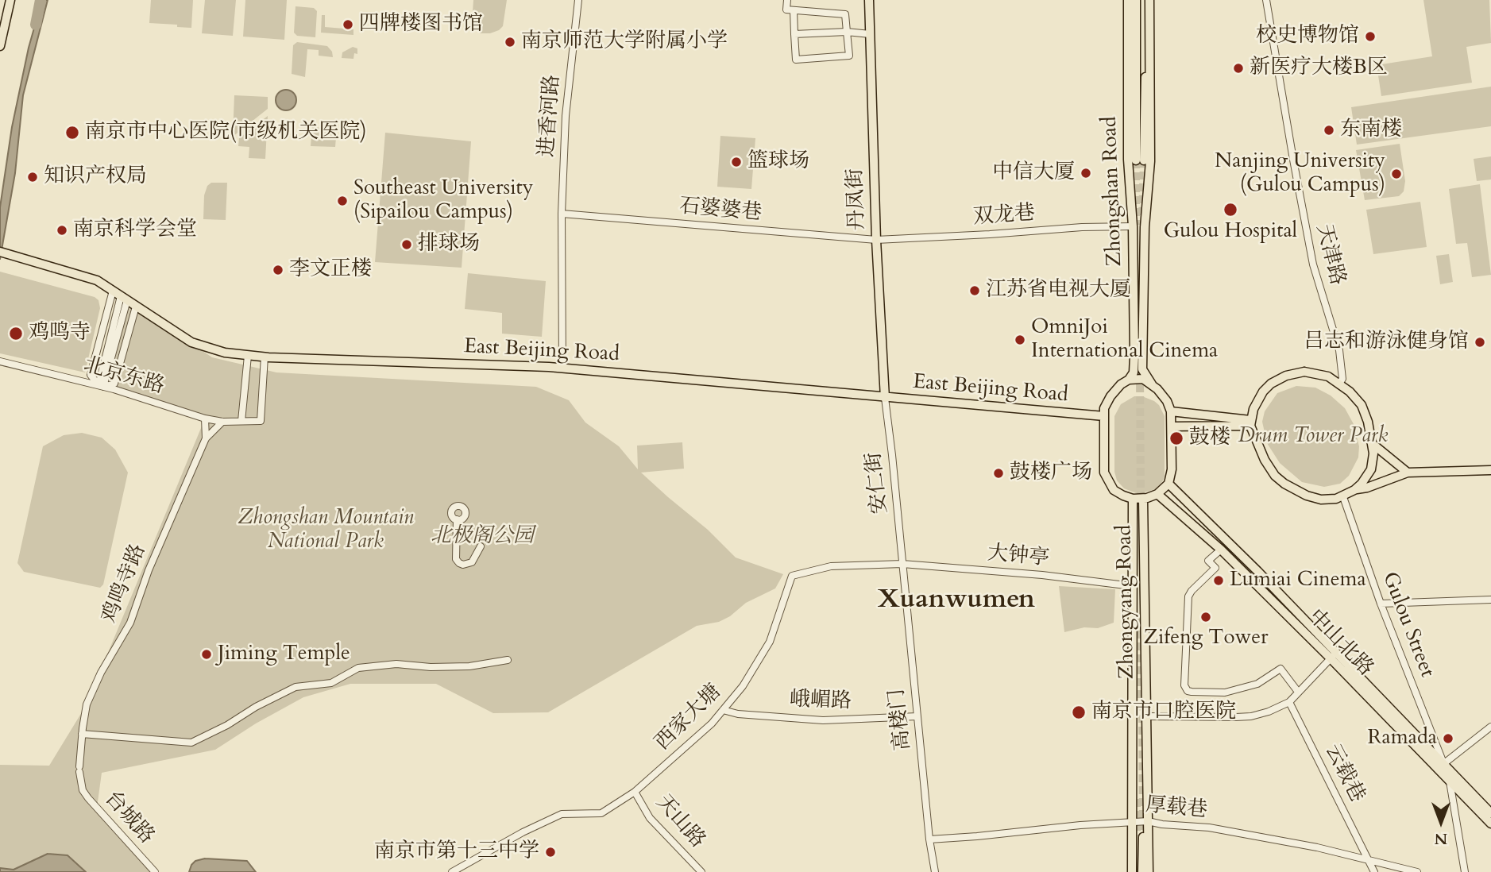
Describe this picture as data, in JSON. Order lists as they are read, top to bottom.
{
  "streets": {
    "main road": [
      "Zhongshan Road",
      "丹凤街",
      "East Beijing Road",
      "Zhongyang Road",
      "中山北路"
    ],
    "street": [
      "进香河路",
      "石婆婆巷",
      "双龙巷",
      "天津路",
      "北京东路",
      "安仁街",
      "大钟亭",
      "鸡鸣寺路",
      "Gulou Street",
      "峨嵋路",
      "西家大塘",
      "高楼门",
      "云载巷",
      "厚载巷",
      "台城路",
      "天山路"
    ]
  },
  "crossings": [
    ["进香河路", "石婆婆巷"],
    ["进香河路", "East Beijing Road"],
    ["Zhongshan Road", "双龙巷"],
    ["Zhongshan Road", "East Beijing Road"],
    ["Zhongshan Road", "Zhongyang Road"],
    ["Zhongshan Road", "中山北路"],
    ["丹凤街", "石婆婆巷"],
    ["丹凤街", "双龙巷"],
    ["丹凤街", "East Beijing Road"],
    ["丹凤街", "安仁街"],
    ["石婆婆巷", "双龙巷"],
    ["天津路", "Gulou Street"],
    ["East Beijing Road", "安仁街"],
    ["East Beijing Road", "Zhongyang Road"],
    ["East Beijing Road", "中山北路"],
    ["北京东路", "鸡鸣寺路"],
    ["安仁街", "大钟亭"],
    ["安仁街", "西家大塘"],
    ["安仁街", "高楼门"],
    ["大钟亭", "Zhongyang Road"],
    ["大钟亭", "西家大塘"],
    ["大钟亭", "高楼门"],
    ["鸡鸣寺路", "台城路"],
    ["Zhongyang Road", "中山北路"],
    ["Zhongyang Road", "厚载巷"],
    ["Gulou Street", "中山北路"],
    ["峨嵋路", "西家大塘"],
    ["峨嵋路", "高楼门"],
    ["西家大塘", "高楼门"],
    ["西家大塘", "天山路"],
    ["高楼门", "厚载巷"],
    ["云载巷", "厚载巷"]
  ],
  "districts": ["Xuanwumen"],
  "parks": ["Drum Tower Park", "Zhongshan Mountain National Park", "北极阁公园"],
  "places": [
    "四牌楼图书馆",
    "校史博物馆",
    "南京师范大学附属小学",
    "新医疗大楼B区",
    "东南楼",
    "南京市中心医院(市级机关医院)",
    "篮球场",
    "中信大厦",
    "Nanjing University (Gulou Campus)",
    "知识产权局",
    "Southeast University (Sipailou Campus)",
    "Gulou Hospital",
    "南京科学会堂",
    "排球场",
    "李文正楼",
    "江苏省电视大厦",
    "鸡鸣寺",
    "OmniJoi International Cinema",
    "吕志和游泳健身馆",
    "鼓楼",
    "鼓楼广场",
    "Lumiai Cinema",
    "Zifeng Tower",
    "Jiming Temple",
    "南京市口腔医院",
    "Ramada",
    "南京市第十三中学"
  ],
  "north": "bottom"
}
